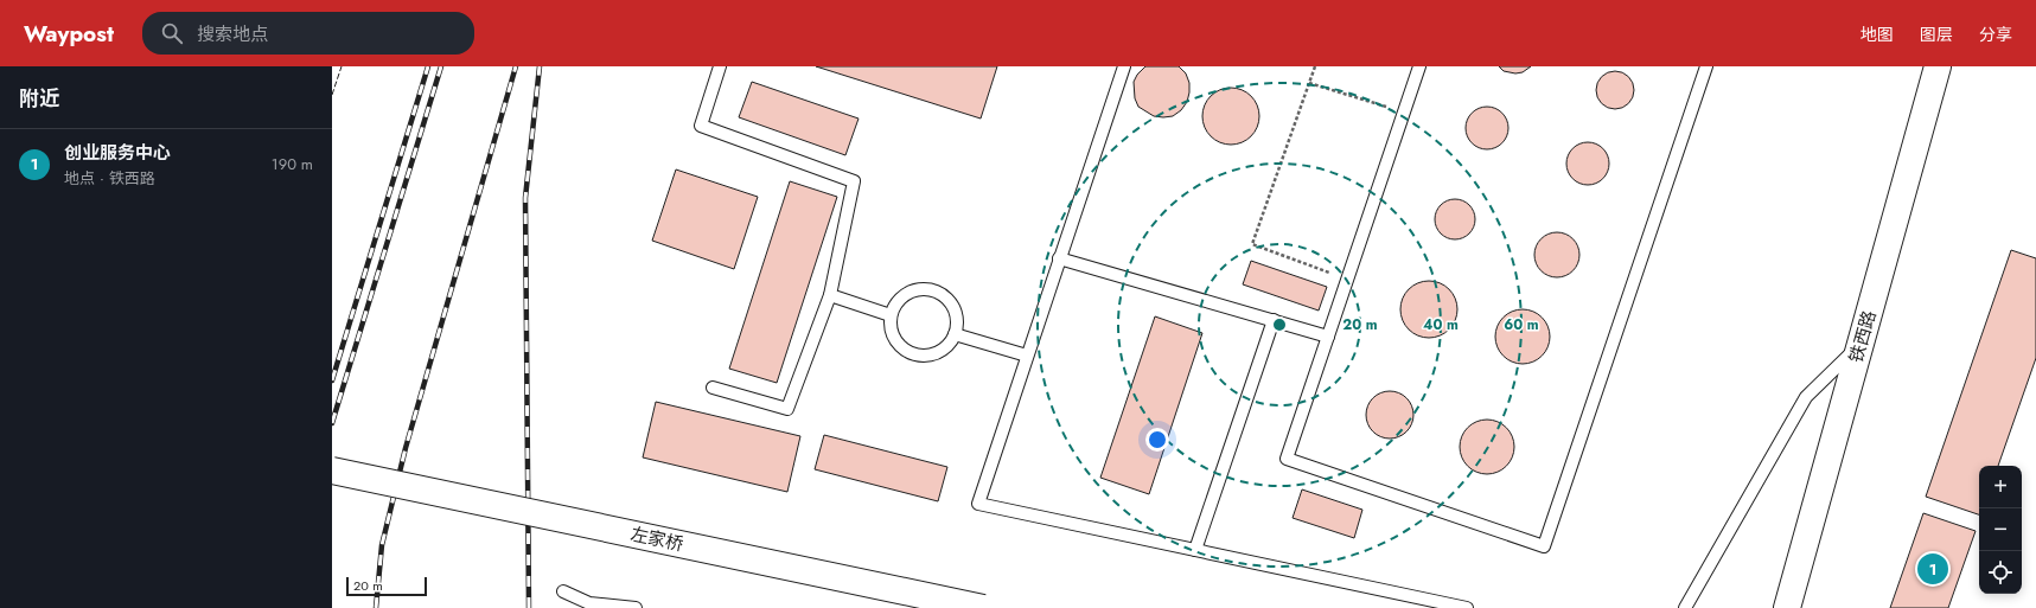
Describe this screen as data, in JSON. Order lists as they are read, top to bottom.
{
  "streets": {
    "main road": ["铁西路", "左家桥"]
  },
  "scale_bar": "20 m",
  "page": {
    "header": "Waypost",
    "search": "搜索地点",
    "nav": ["地图", "图层", "分享"],
    "heading": "附近",
    "list": [
      {
        "mark": "1",
        "name": "创业服务中心",
        "note": "地点 · 铁西路",
        "value": "190 m"
      }
    ],
    "map_buttons": ["+", "−"],
    "pins": "1",
    "scale": "20 m"
  },
  "rings": ["20 m", "40 m", "60 m"]
}
